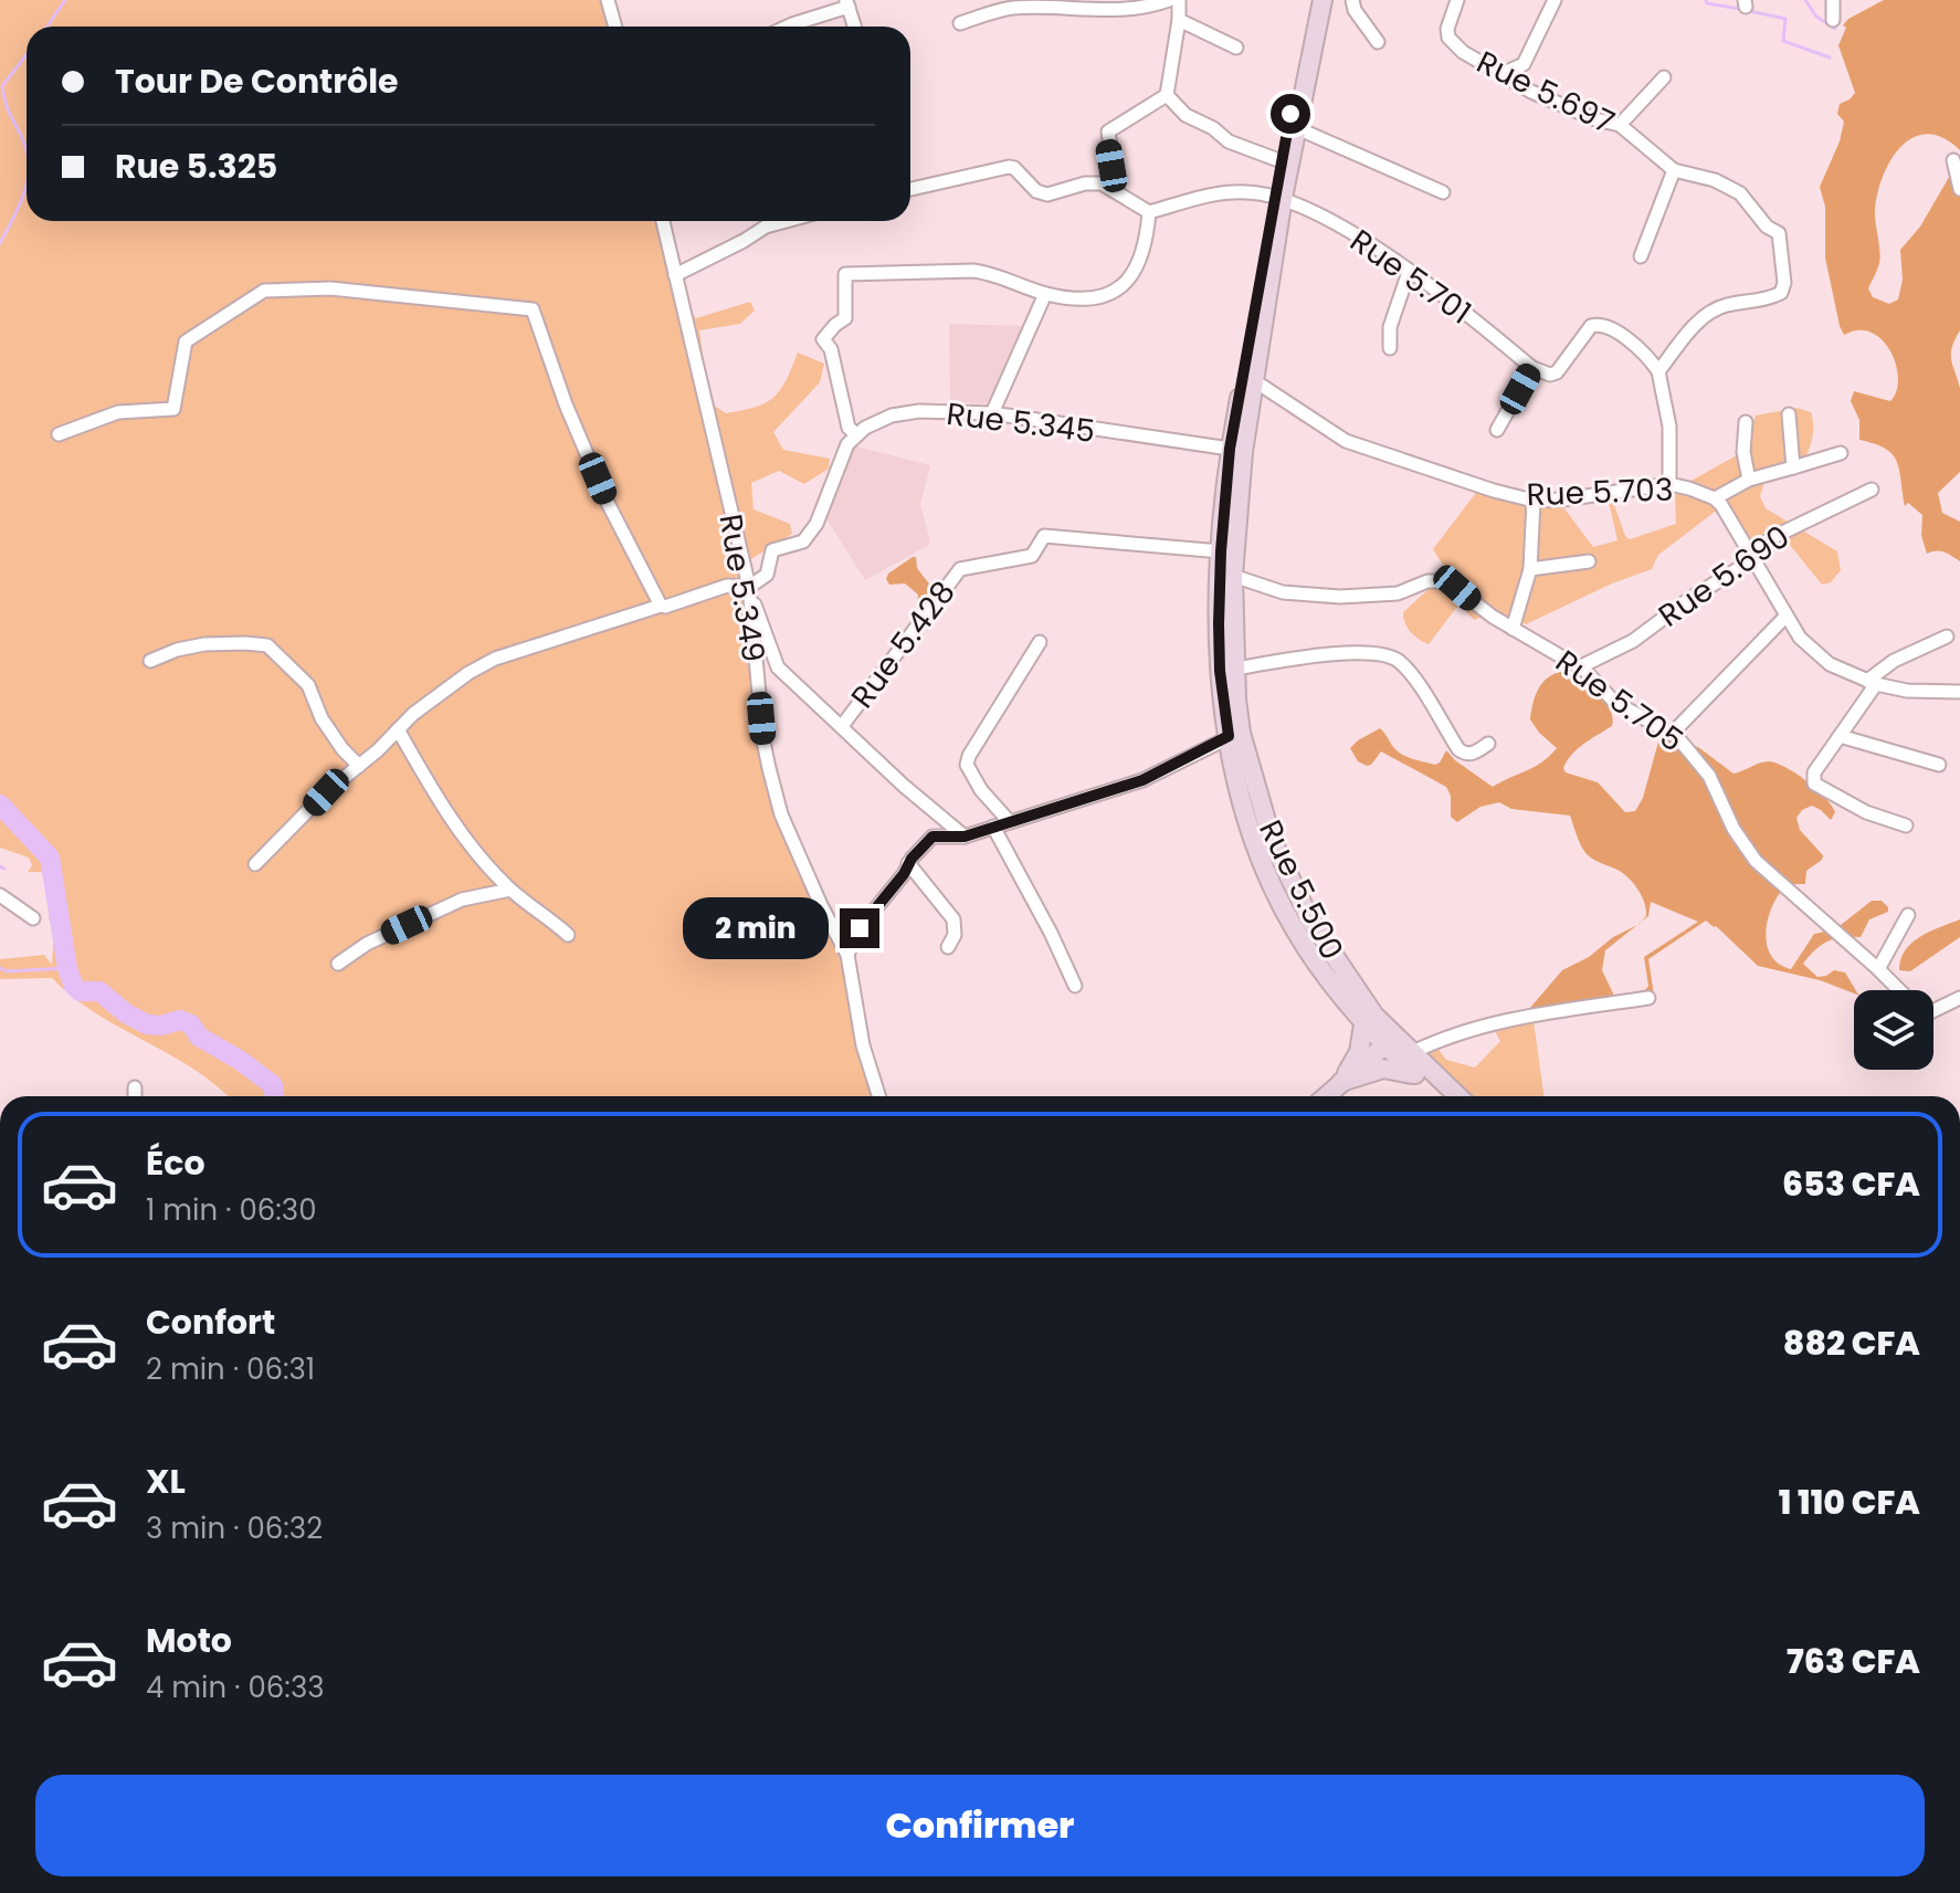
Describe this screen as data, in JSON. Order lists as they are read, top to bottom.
{
  "streets": {
    "main road": ["Rue 5.500"],
    "street": [
      "Rue 5.697",
      "Rue 5.701",
      "Rue 5.345",
      "Rue 5.703",
      "Rue 5.690",
      "Rue 5.349",
      "Rue 5.428",
      "Rue 5.705"
    ]
  },
  "crossings": [
    ["Rue 5.701", "Rue 5.500"],
    ["Rue 5.345", "Rue 5.500"],
    ["Rue 5.703", "Rue 5.690"],
    ["Rue 5.703", "Rue 5.500"],
    ["Rue 5.690", "Rue 5.705"],
    ["Rue 5.428", "Rue 5.500"],
    ["Rue 5.705", "Rue 5.500"]
  ],
  "page": {
    "banner": ["Tour De Contrôle", "Rue 5.325"],
    "bubble": "2 min",
    "list": [
      {
        "name": "Éco",
        "note": "1 min · 06:30",
        "value": "653 CFA"
      },
      {
        "name": "Confort",
        "note": "2 min · 06:31",
        "value": "882 CFA"
      },
      {
        "name": "XL",
        "note": "3 min · 06:32",
        "value": "1 110 CFA"
      },
      {
        "name": "Moto",
        "note": "4 min · 06:33",
        "value": "763 CFA"
      }
    ],
    "buttons": "Confirmer"
  }
}
